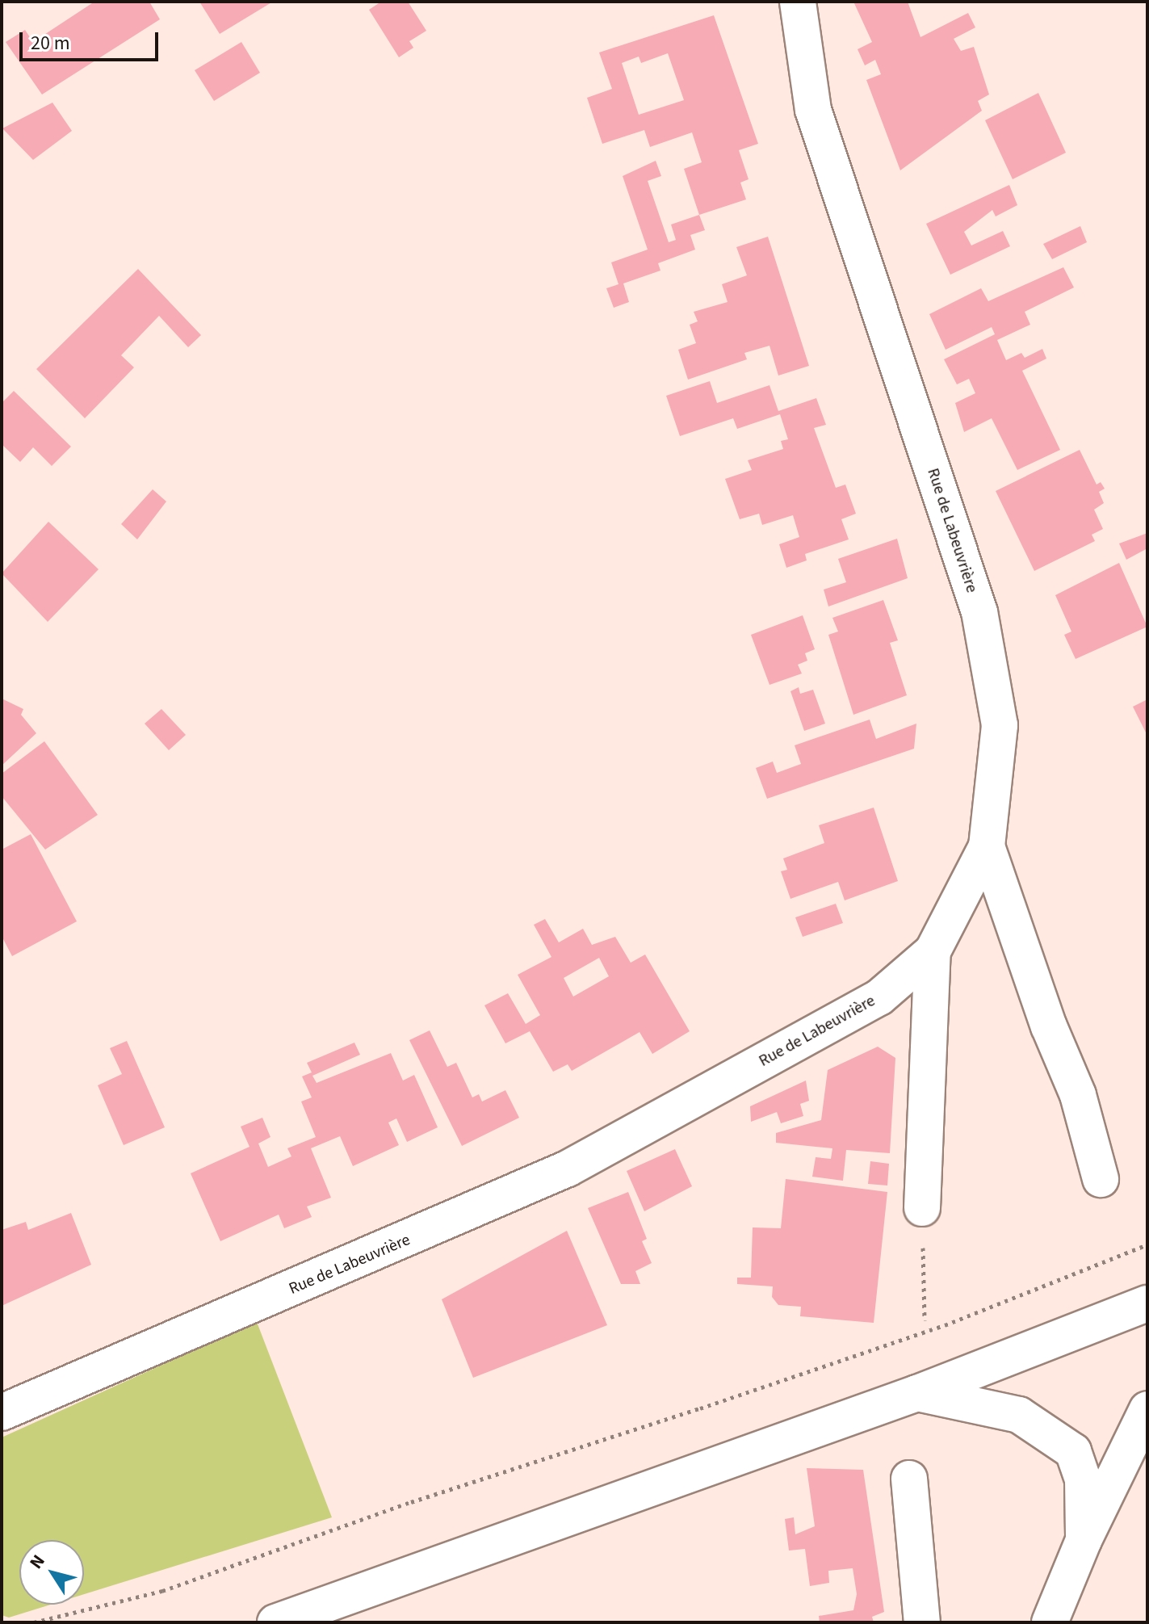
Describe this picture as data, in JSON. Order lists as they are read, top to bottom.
{
  "streets": {
    "street": ["Rue de Labeuvrière"]
  },
  "scale_bar": "20 m",
  "north": "top left"
}
